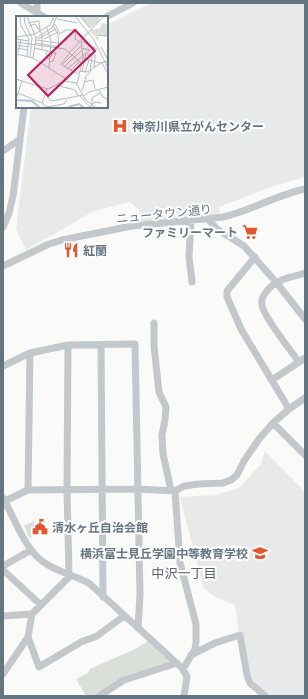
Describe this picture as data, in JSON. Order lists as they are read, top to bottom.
{
  "streets": {
    "street": ["ニュータウン通り"]
  },
  "districts": ["中沢一丁目"],
  "places": {
    "hospital": ["神奈川県立がんセンター"],
    "supermarket": ["ファミリーマート"],
    "restaurant": ["紅蘭"],
    "public building": ["清水ヶ丘自治会館"],
    "school or university": ["横浜富士見丘学園中等教育学校"]
  }
}
